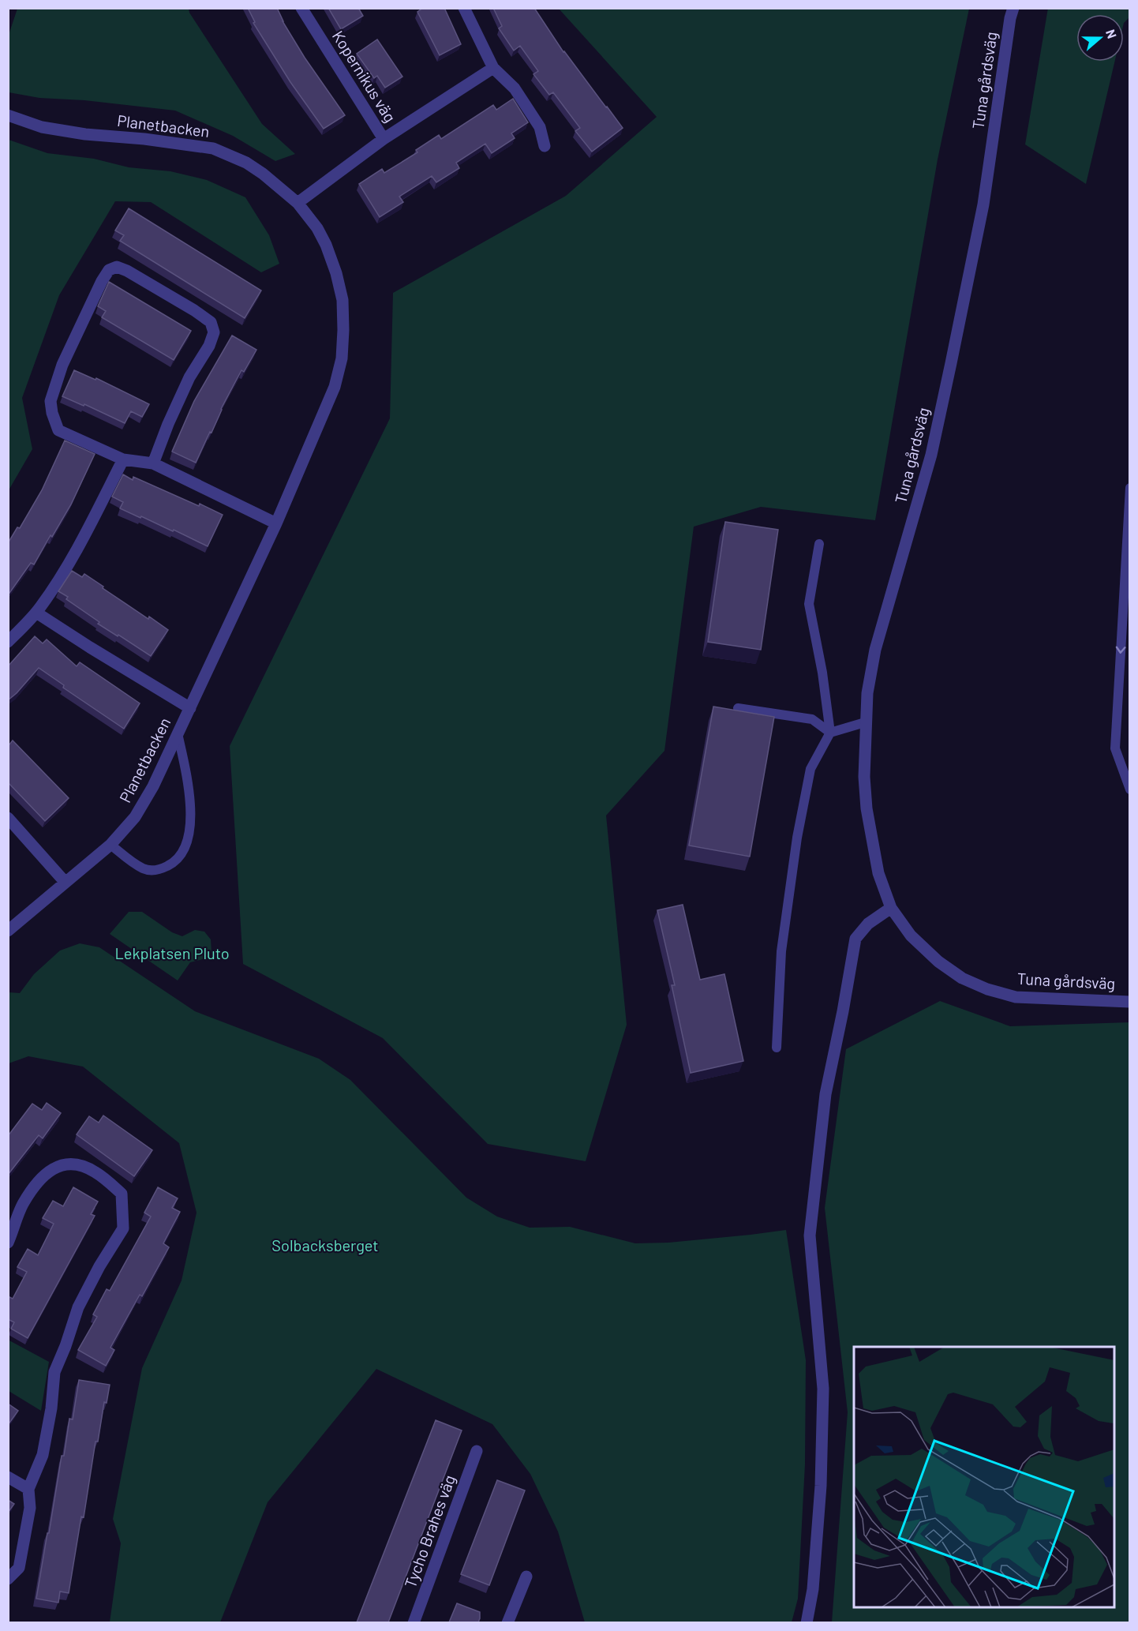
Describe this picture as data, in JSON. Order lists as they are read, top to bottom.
{
  "streets": {
    "street": [
      "Kopernikus väg",
      "Tuna gårdsväg",
      "Planetbacken",
      "Tycho Brahes väg"
    ]
  },
  "crossings": [
    ["Kopernikus väg", "Planetbacken"]
  ],
  "parks": ["Lekplatsen Pluto", "Solbacksberget"],
  "north": "right"
}
